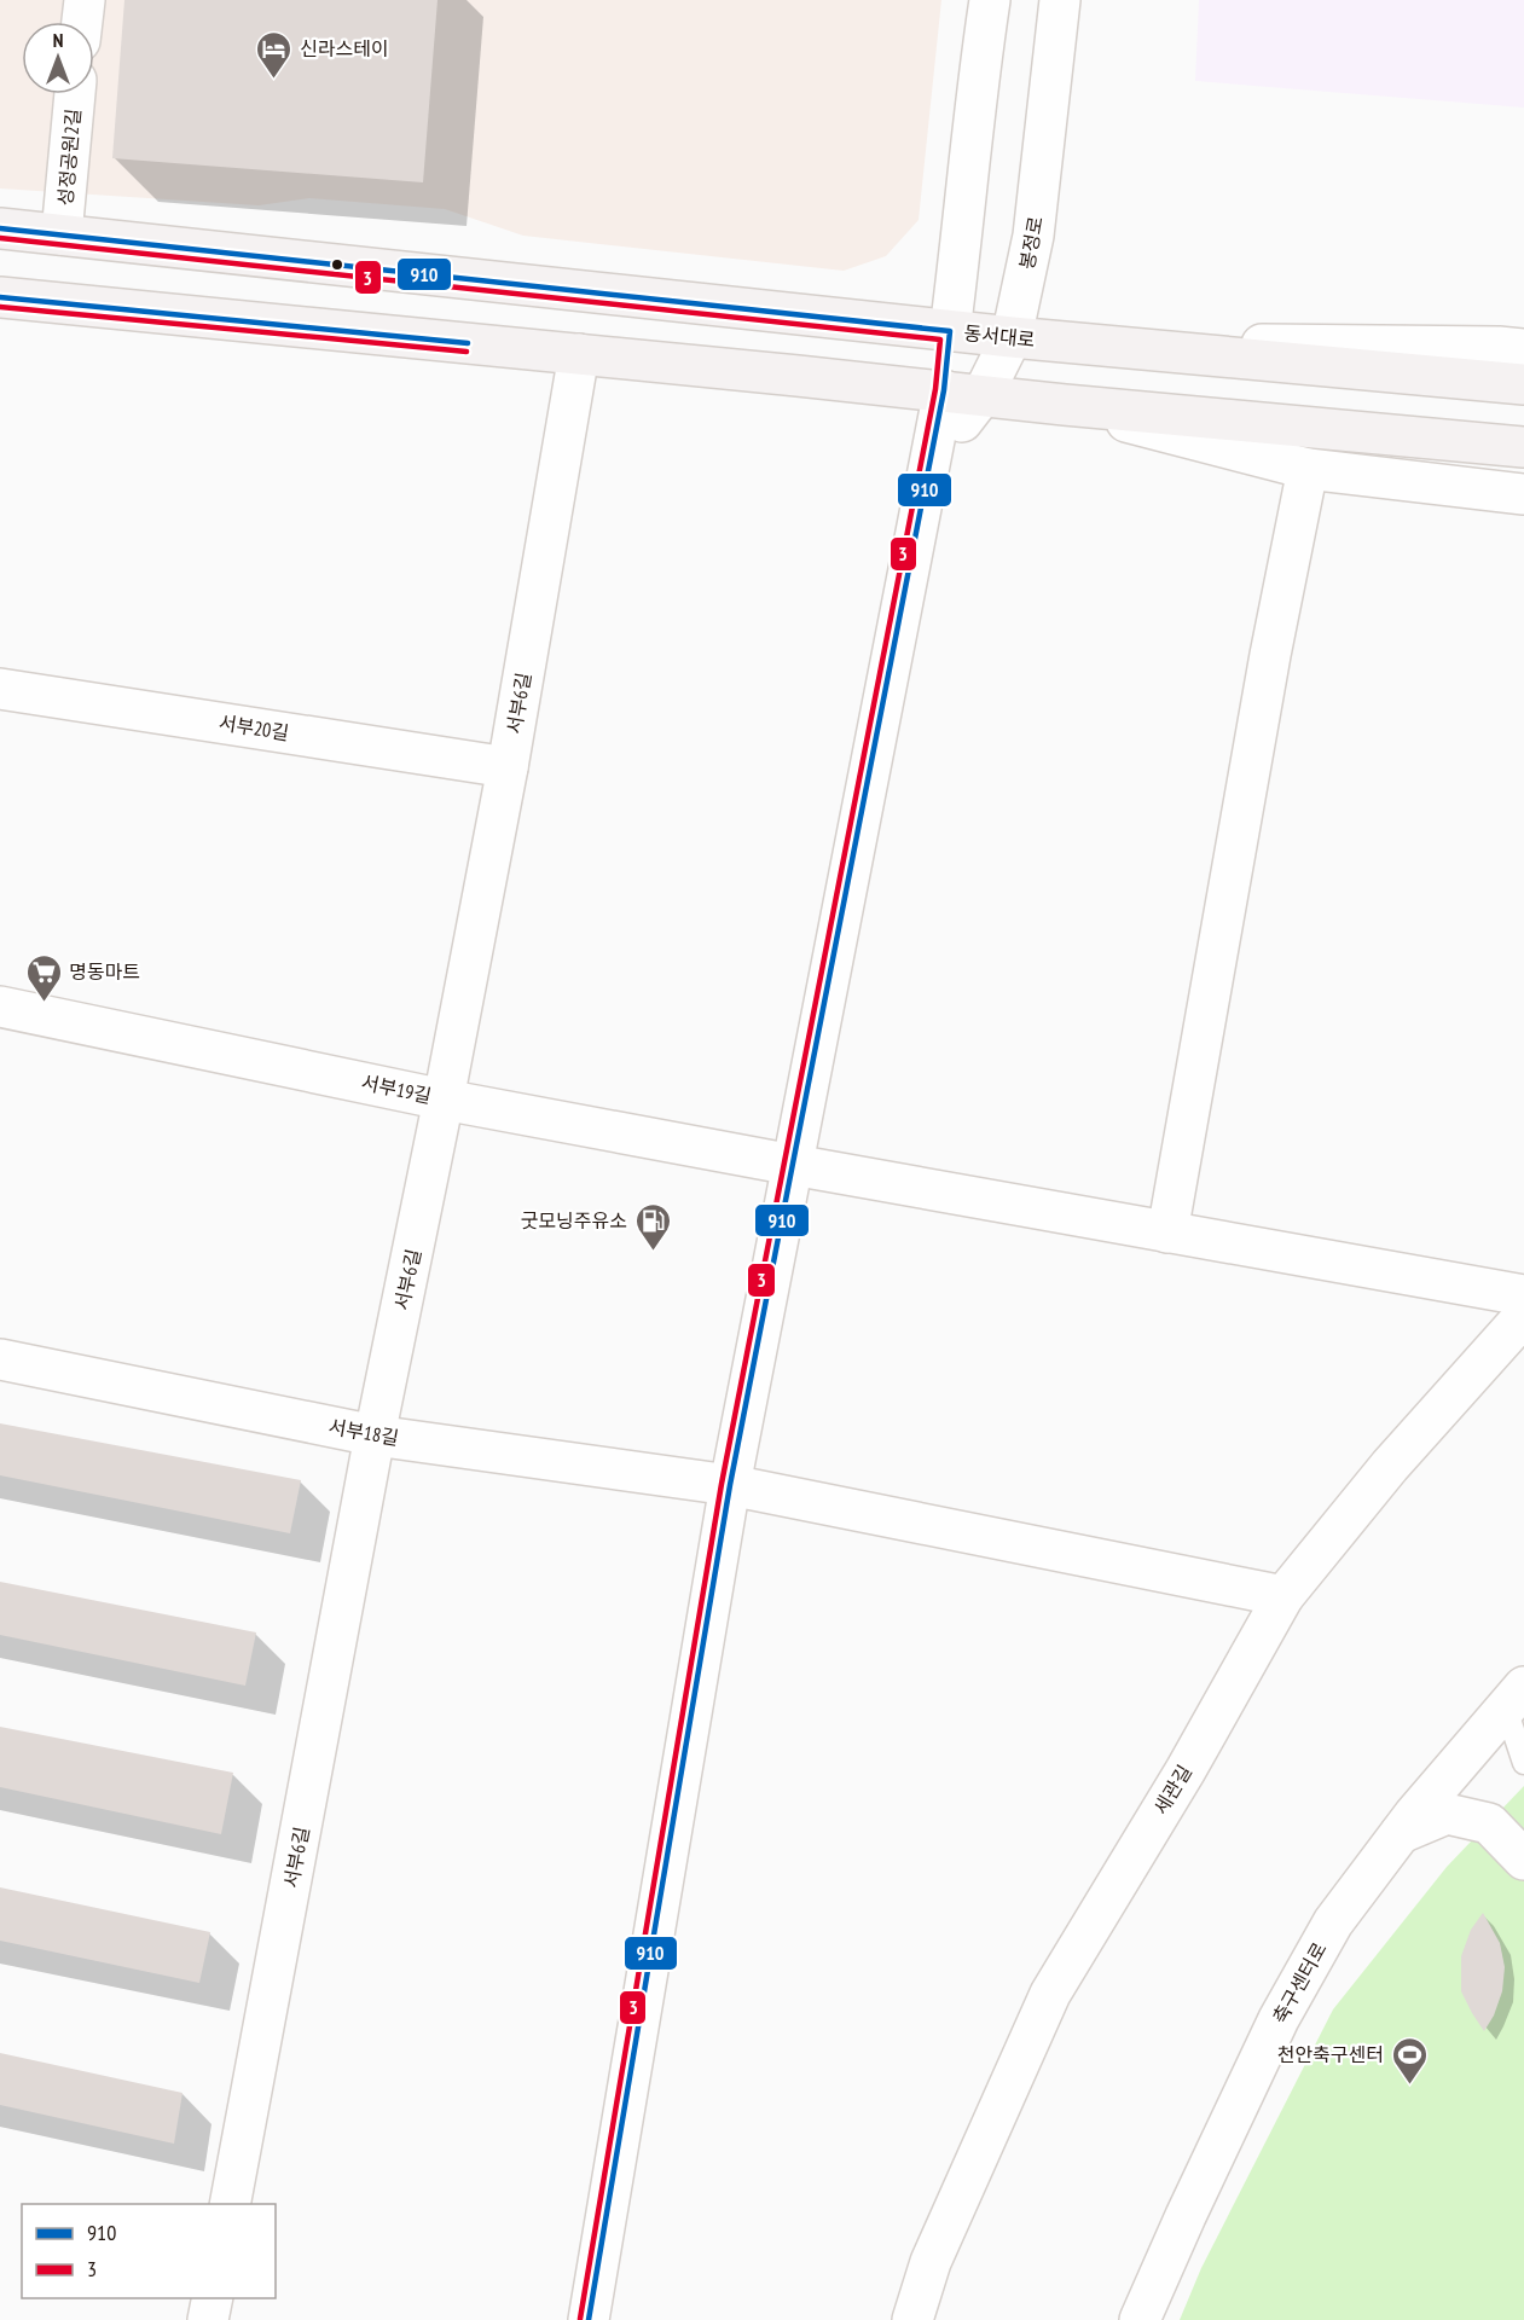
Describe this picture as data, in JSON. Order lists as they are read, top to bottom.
{
  "streets": {
    "main road": ["봉정로", "동서대로"],
    "street": [
      "성정공원2길",
      "서부6길",
      "서부20길",
      "서부19길",
      "서부18길",
      "세관길",
      "축구센터로"
    ]
  },
  "crossings": [
    ["성정공원2길", "동서대로"],
    ["봉정로", "동서대로"],
    ["봉정로", "서부19길"],
    ["봉정로", "서부18길"],
    ["서부6길", "서부20길"],
    ["서부6길", "서부19길"],
    ["서부6길", "서부18길"],
    ["서부18길", "세관길"]
  ],
  "places": {
    "hotel": ["신라스테이"],
    "supermarket": ["명동마트"],
    "fuel station": ["굿모닝주유소"],
    "sports": ["천안축구센터"]
  },
  "lines": ["transit line 910", "transit line 3"],
  "legend": ["910", "3"],
  "north": "top"
}
